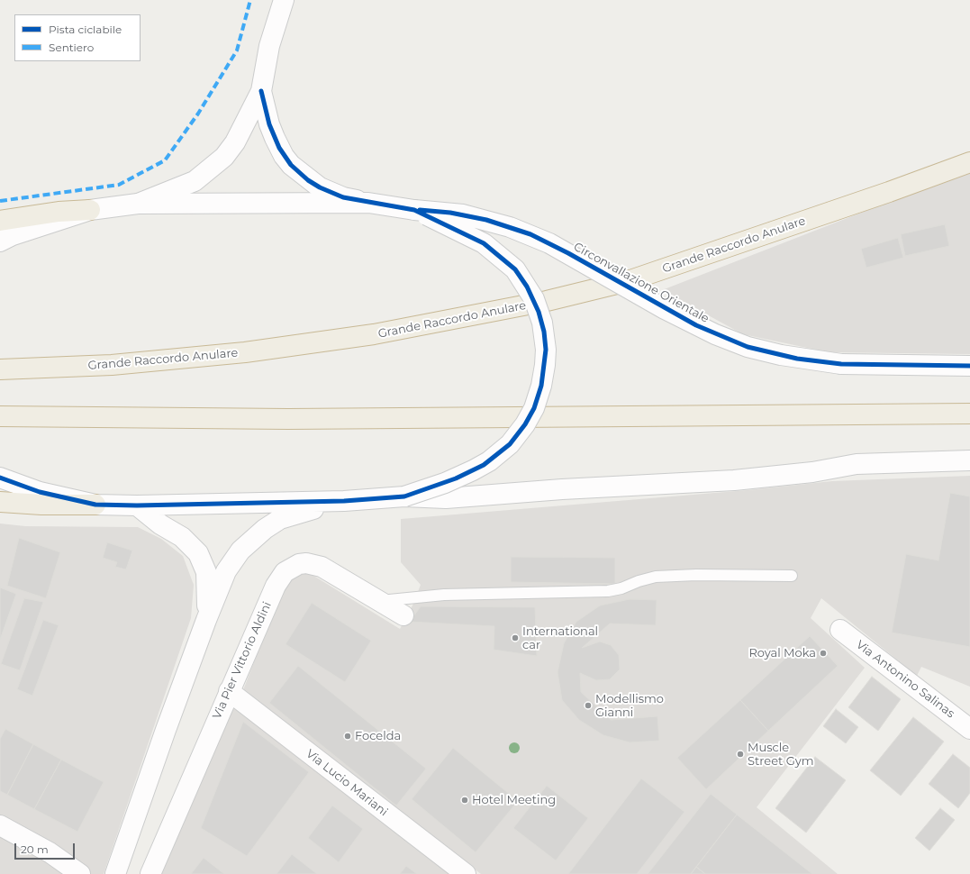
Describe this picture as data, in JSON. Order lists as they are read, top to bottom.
{
  "streets": {
    "highway": ["Grande Raccordo Anulare"],
    "street": [
      "Circonvallazione Orientale",
      "Via Pier Vittorio Aldini",
      "Via Antonino Salinas",
      "Via Lucio Mariani"
    ]
  },
  "crossings": [
    ["Via Pier Vittorio Aldini", "Via Lucio Mariani"]
  ],
  "places": [
    "International car",
    "Royal Moka",
    "Modellismo Gianni",
    "Focelda",
    "Muscle Street Gym",
    "Hotel Meeting"
  ],
  "legend": ["Pista ciclabile", "Sentiero"],
  "scale_bar": "20 m"
}
